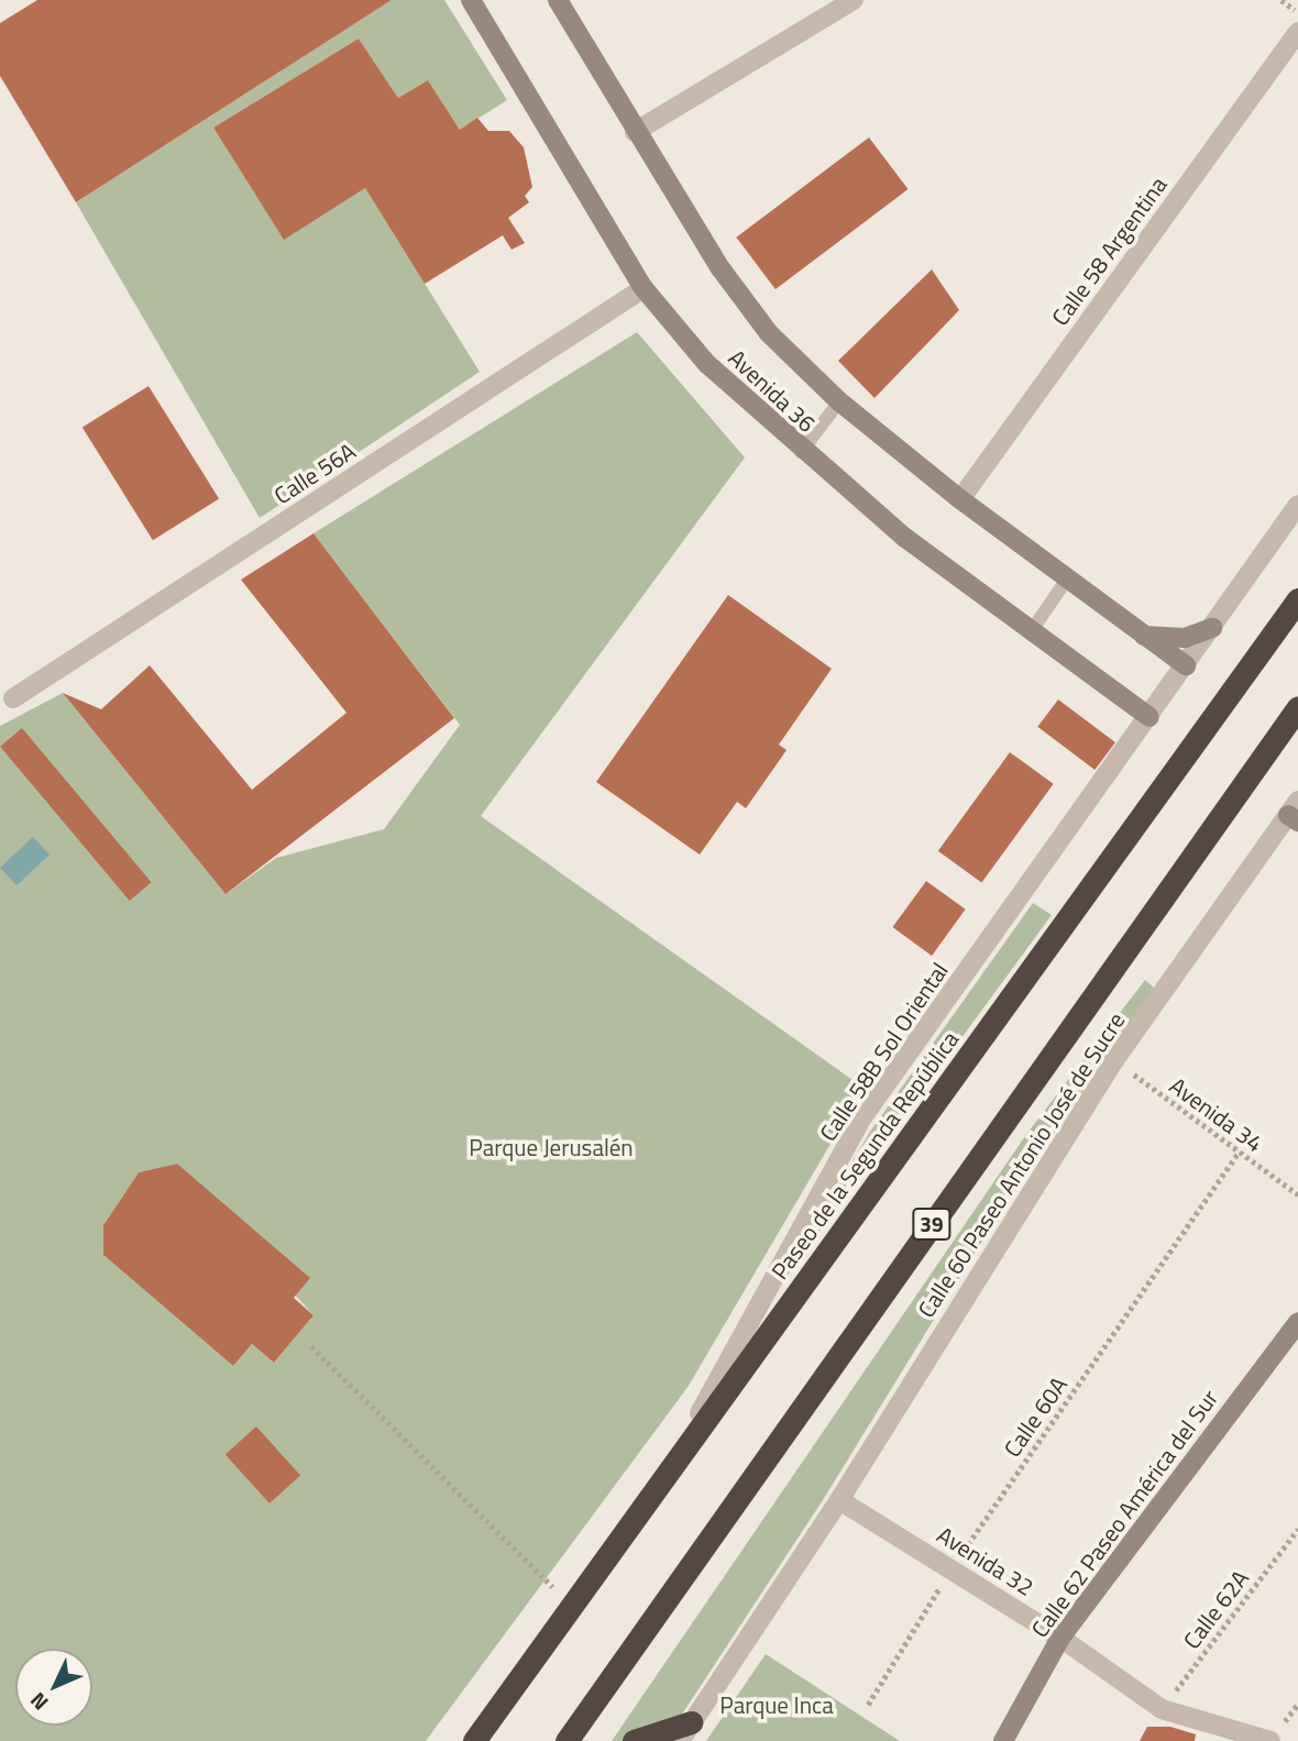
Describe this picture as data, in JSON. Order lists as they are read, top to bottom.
{
  "streets": {
    "highway": ["Paseo de la Segunda República", "39"],
    "street": [
      "Calle 58 Argentina",
      "Avenida 36",
      "Calle 56A",
      "Calle 58B Sol Oriental",
      "Calle 60 Paseo Antonio José de Sucre",
      "Calle 62 Paseo América del Sur",
      "Avenida 32"
    ],
    "path": ["Avenida 34", "Calle 60A", "Calle 62A"]
  },
  "crossings": [
    ["Calle 58 Argentina", "Avenida 36"],
    ["Avenida 36", "Calle 56A"],
    ["Avenida 36", "Calle 58B Sol Oriental"],
    ["Calle 58B Sol Oriental", "Paseo de la Segunda República"],
    ["Avenida 34", "Calle 60 Paseo Antonio José de Sucre"],
    ["Avenida 34", "Calle 60A"],
    ["Calle 60 Paseo Antonio José de Sucre", "Avenida 32"],
    ["Calle 60A", "Avenida 32"],
    ["Calle 62 Paseo América del Sur", "Avenida 32"],
    ["Avenida 32", "Calle 62A"]
  ],
  "parks": ["Parque Jerusalén", "Parque Inca"],
  "north": "bottom left"
}
